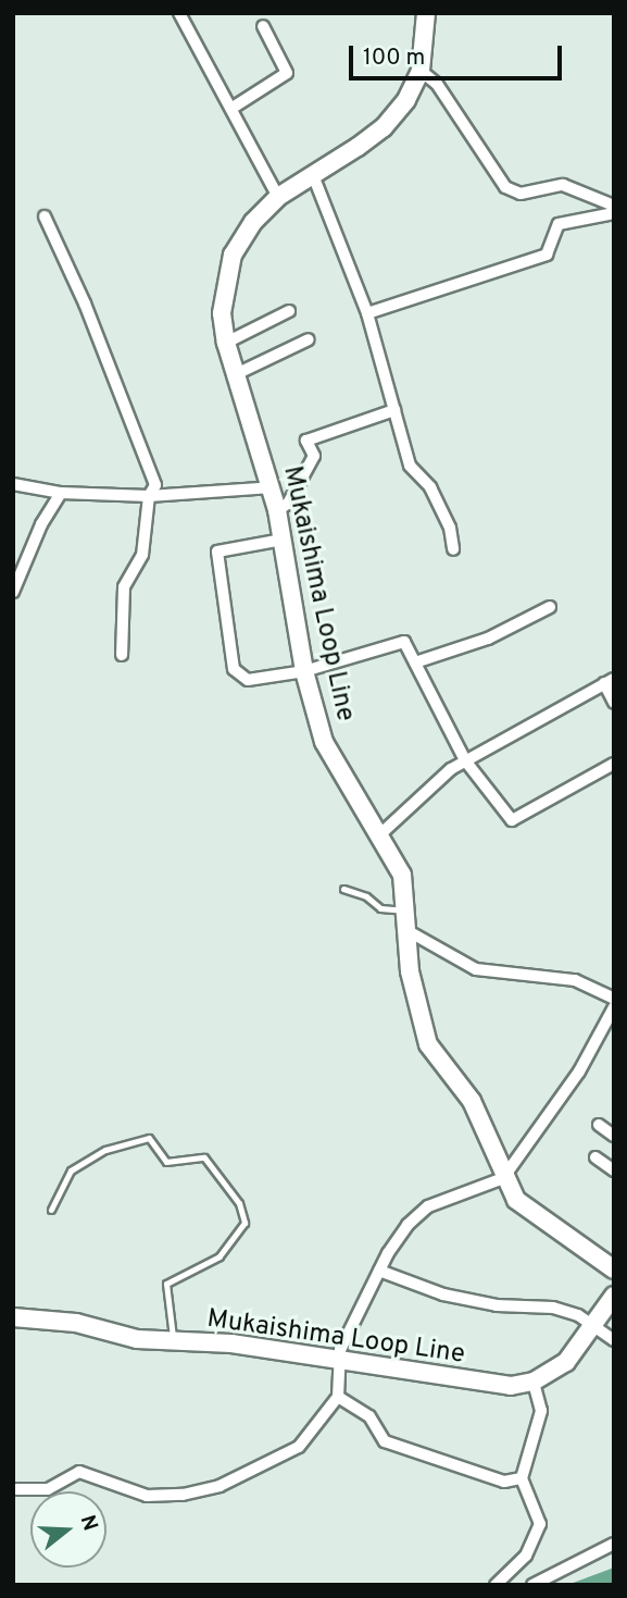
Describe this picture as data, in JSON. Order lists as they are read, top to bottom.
{
  "streets": {
    "main road": ["Mukaishima Loop Line"]
  },
  "scale_bar": "100 m",
  "north": "right"
}
